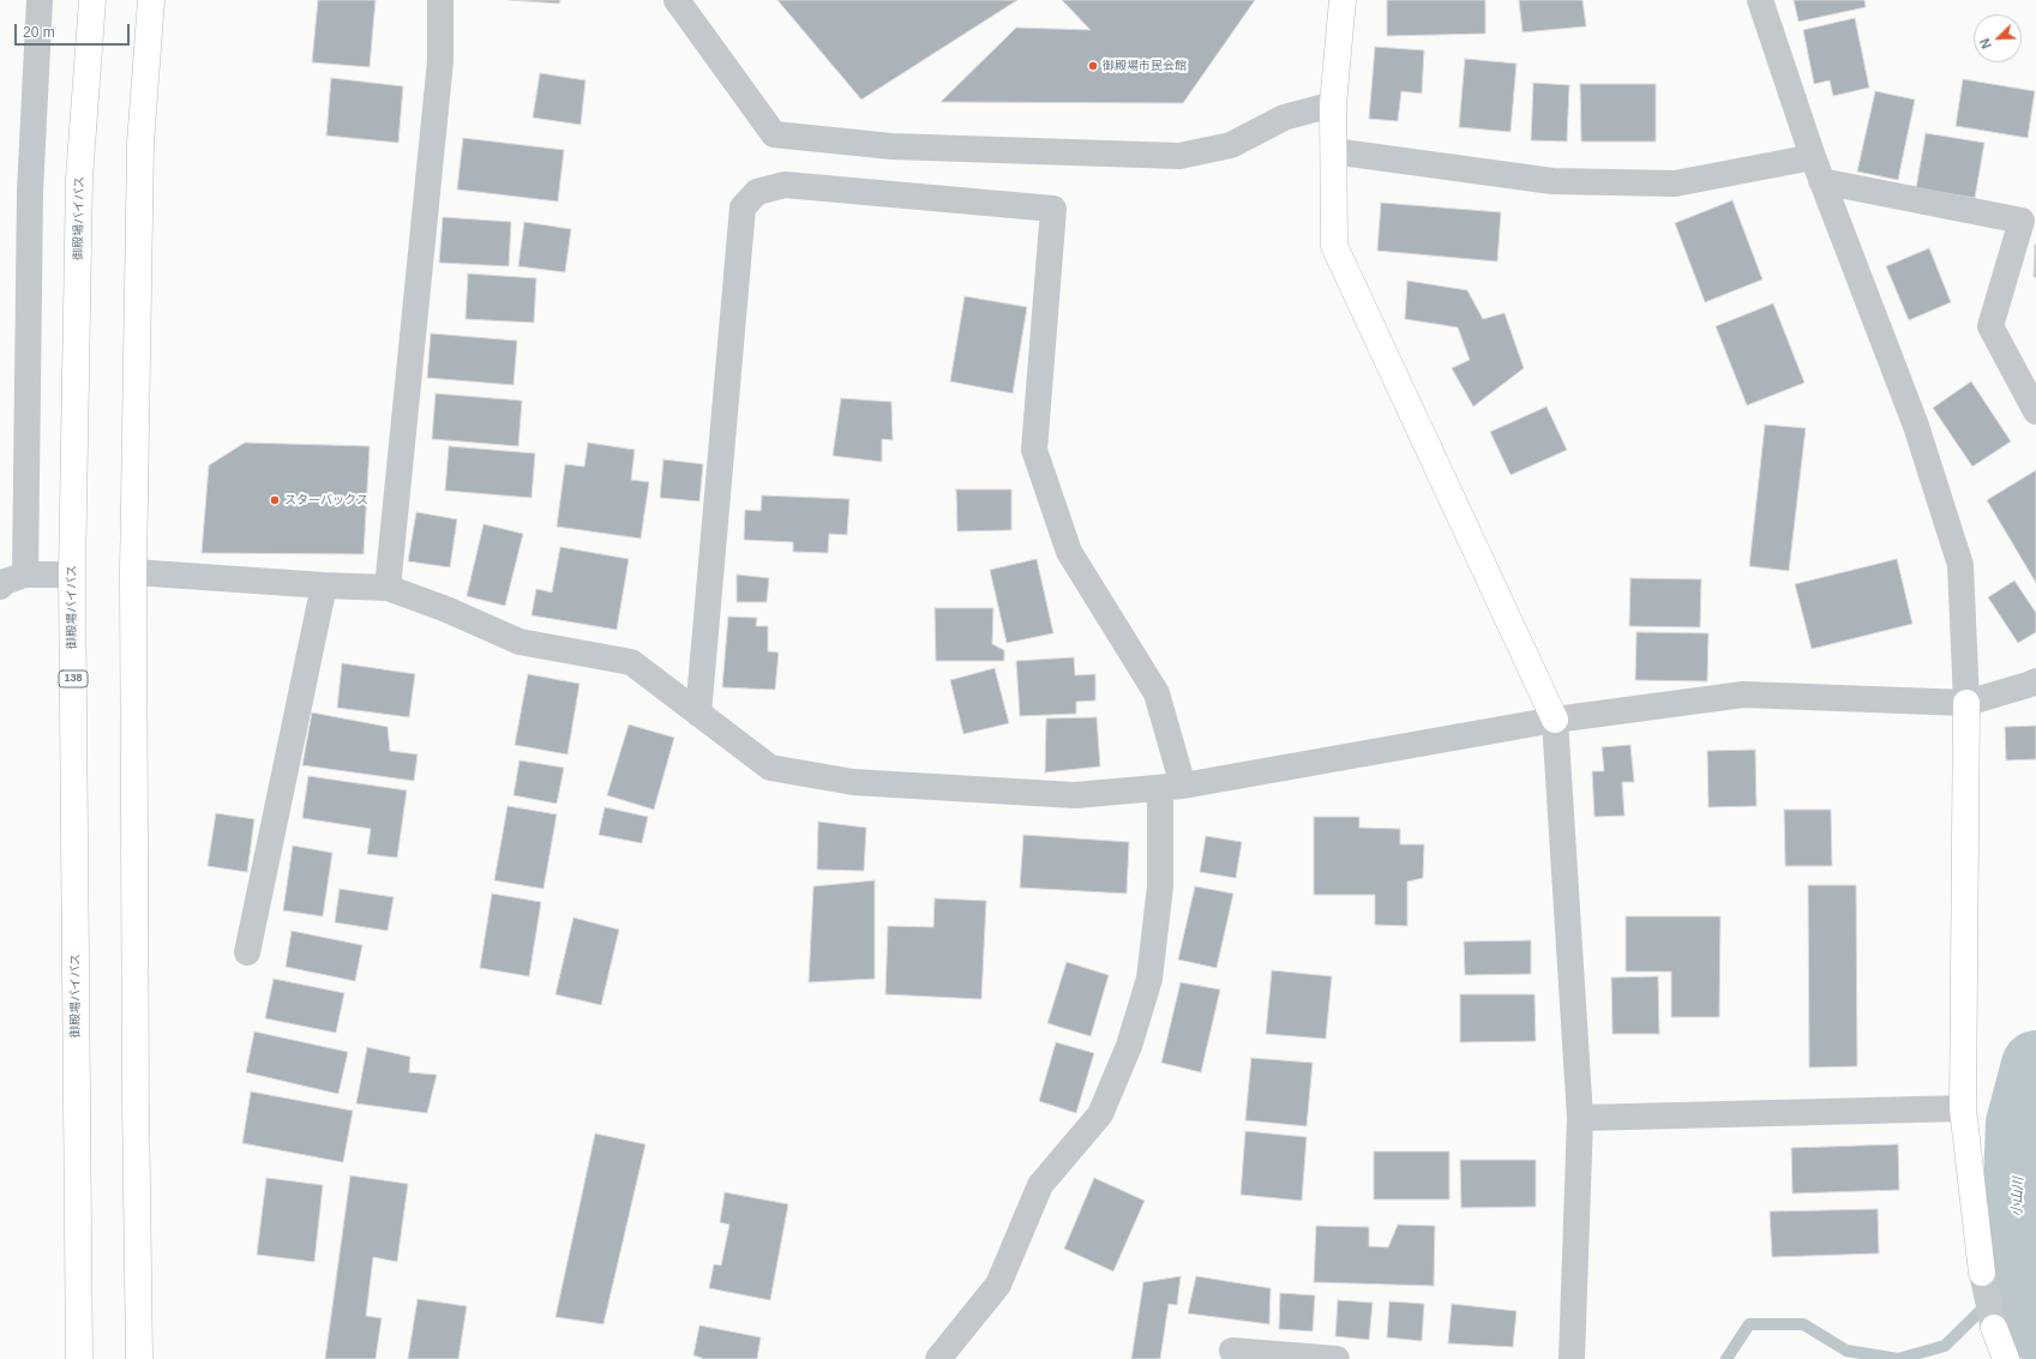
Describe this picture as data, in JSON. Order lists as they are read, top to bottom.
{
  "streets": {
    "main road": ["御殿場バイパス", "138"]
  },
  "water": ["小山川"],
  "places": ["御殿場市民会館", "スターバックス"],
  "scale_bar": "20 m",
  "north": "bottom left"
}
